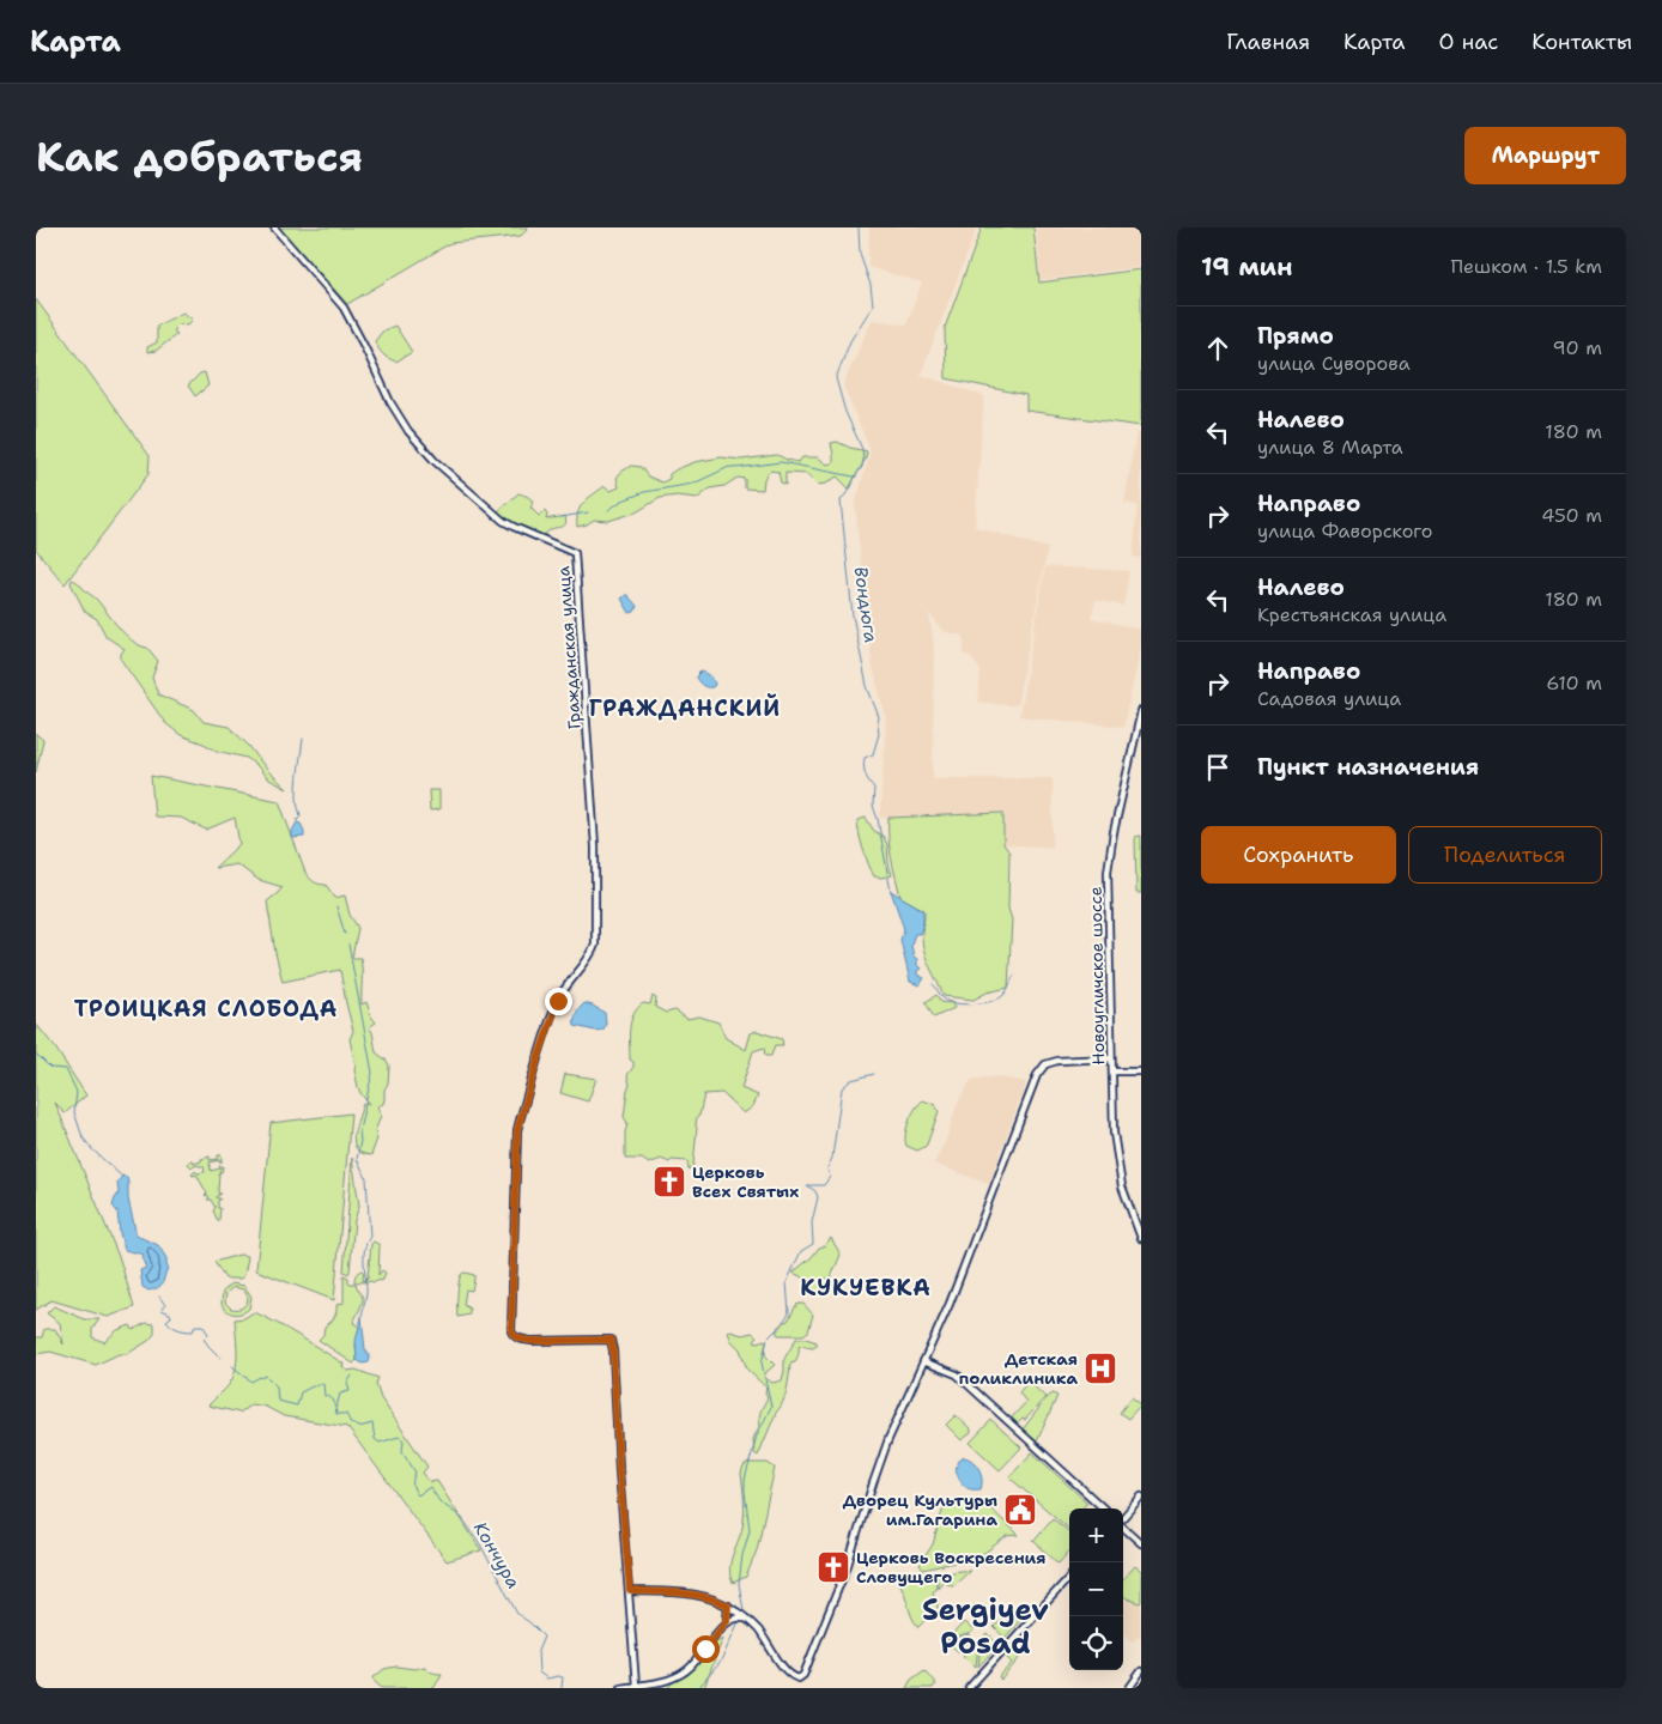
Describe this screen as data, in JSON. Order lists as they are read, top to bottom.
{
  "streets": {
    "street": ["Гражданская улица", "Новоугличское шоссе"]
  },
  "districts": [
    "ГРАЖДАНСКИЙ",
    "ТРОИЦКАЯ СЛОБОДА",
    "КУКУЕВКА",
    "Sergiyev Posad"
  ],
  "water": ["Вондюга", "Кончура"],
  "places": {
    "church": ["Церковь Всех Святых", "Церковь Воскресения Словущего"],
    "hospital": ["Детская поликлиника"],
    "public building": ["Дворец Культуры им.Гагарина"]
  },
  "page": {
    "header": "Карта",
    "nav": [
      "Главная",
      "Карта",
      "О нас",
      "Контакты"
    ],
    "buttons": [
      "Маршрут",
      ["Сохранить", "Поделиться"]
    ],
    "title": "Как добраться",
    "heading": ["19 мин", "Пешком · 1.5 km"],
    "list": [
      ["Прямо", "улица Суворова", "90 m"],
      ["Налево", "улица 8 Марта", "180 m"],
      ["Направо", "улица Фаворского", "450 m"],
      ["Налево", "Крестьянская улица", "180 m"],
      ["Направо", "Садовая улица", "610 m"],
      "Пункт назначения"
    ],
    "map_buttons": ["+", "−"]
  }
}
